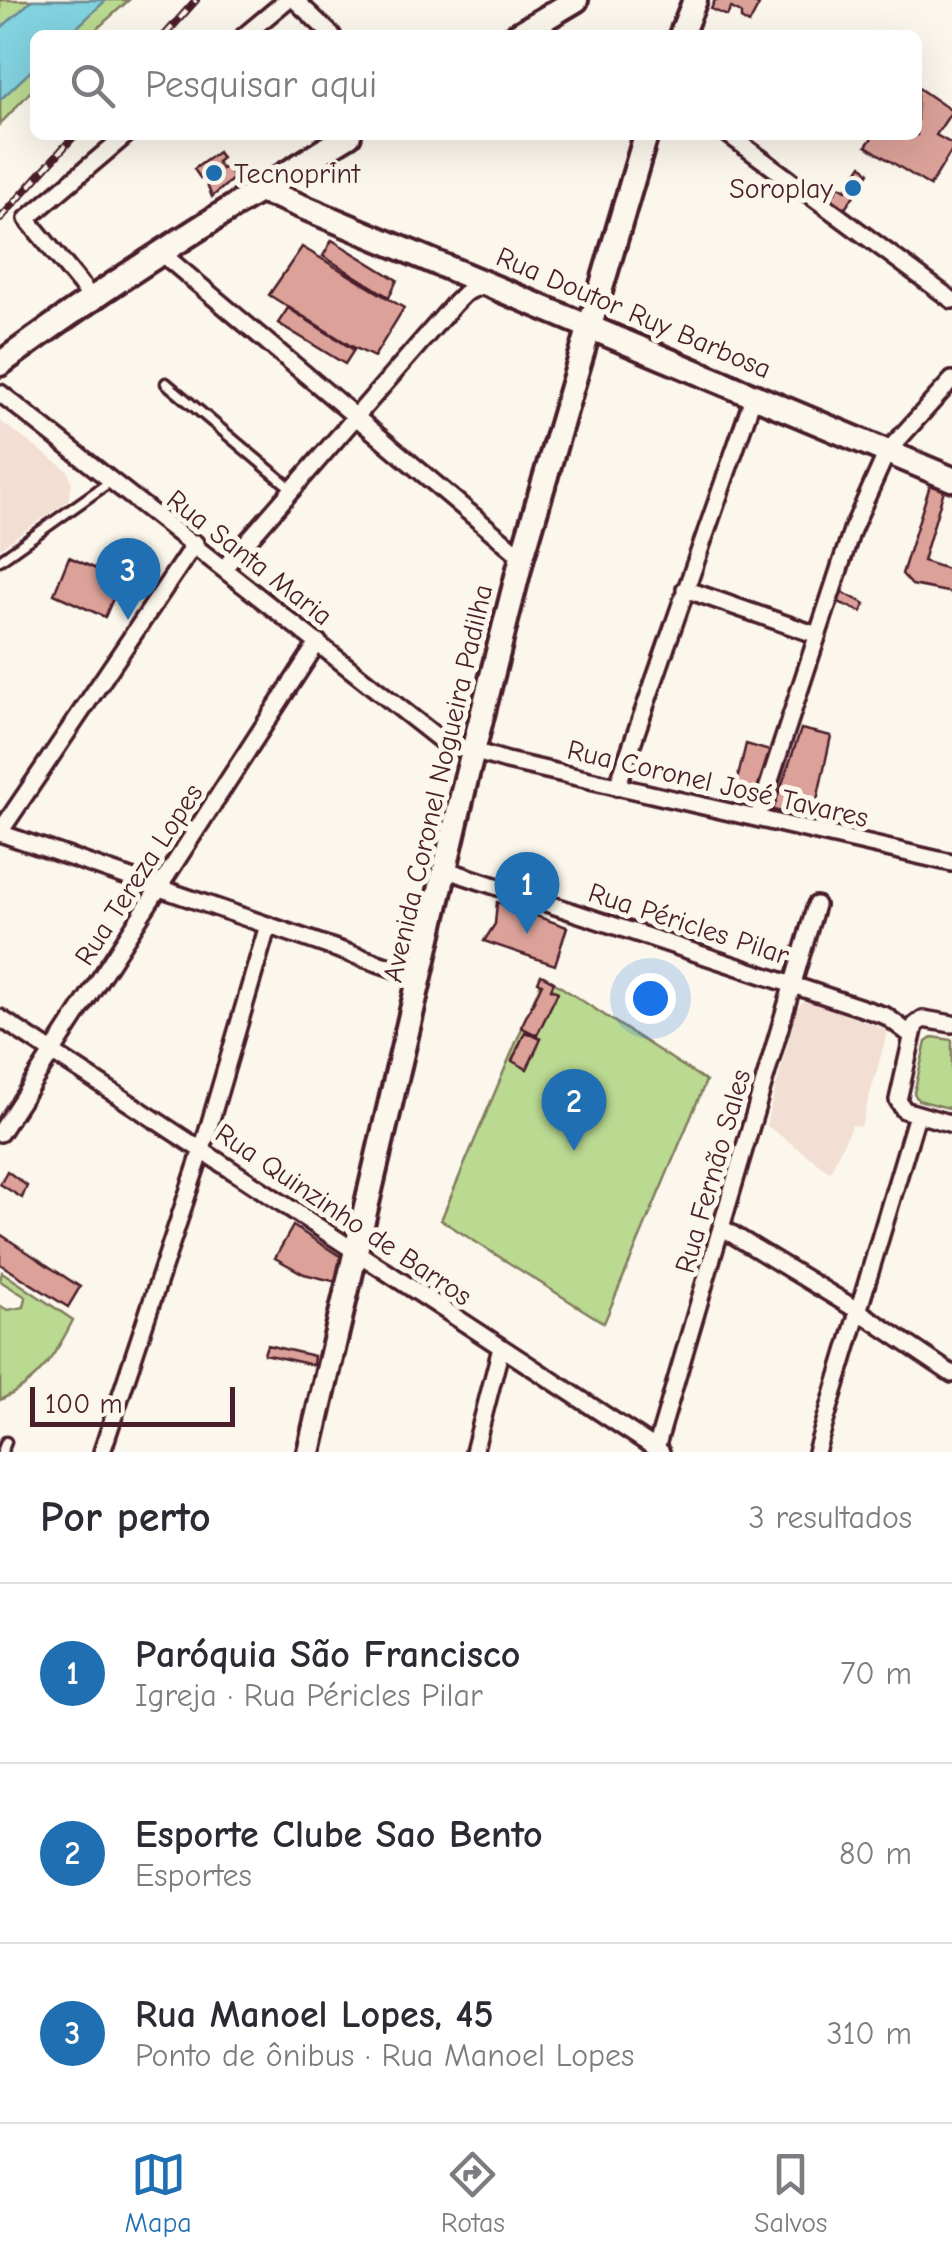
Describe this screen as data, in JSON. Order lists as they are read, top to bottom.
{
  "streets": {
    "main road": ["Rua Doutor Ruy Barbosa", "Avenida Coronel Nogueira Padilha"],
    "street": [
      "Rua Santa Maria",
      "Rua Coronel José Tavares",
      "Rua Tereza Lopes",
      "Rua Péricles Pilar",
      "Rua Fernão Sales",
      "Rua Quinzinho de Barros"
    ]
  },
  "crossings": [
    ["Rua Doutor Ruy Barbosa", "Avenida Coronel Nogueira Padilha"],
    ["Rua Santa Maria", "Avenida Coronel Nogueira Padilha"],
    ["Rua Santa Maria", "Rua Coronel José Tavares"],
    ["Rua Santa Maria", "Rua Tereza Lopes"],
    ["Avenida Coronel Nogueira Padilha", "Rua Coronel José Tavares"],
    ["Avenida Coronel Nogueira Padilha", "Rua Péricles Pilar"],
    ["Avenida Coronel Nogueira Padilha", "Rua Quinzinho de Barros"],
    ["Rua Tereza Lopes", "Rua Quinzinho de Barros"],
    ["Rua Péricles Pilar", "Rua Fernão Sales"],
    ["Rua Fernão Sales", "Rua Quinzinho de Barros"]
  ],
  "places": ["Tecnoprint", "Soroplay"],
  "scale_bar": "100 m",
  "page": {
    "search": "Pesquisar aqui",
    "pins": ["3", "1", "2"],
    "scale": "100 m",
    "heading": ["Por perto", "3 resultados"],
    "list": [
      {
        "mark": "1",
        "name": "Paróquia São Francisco",
        "note": "Igreja · Rua Péricles Pilar",
        "value": "70 m"
      },
      {
        "mark": "2",
        "name": "Esporte Clube Sao Bento",
        "note": "Esportes",
        "value": "80 m"
      },
      {
        "mark": "3",
        "name": "Rua Manoel Lopes, 45",
        "note": "Ponto de ônibus · Rua Manoel Lopes",
        "value": "310 m"
      }
    ],
    "nav": ["Mapa", "Rotas", "Salvos"]
  }
}
